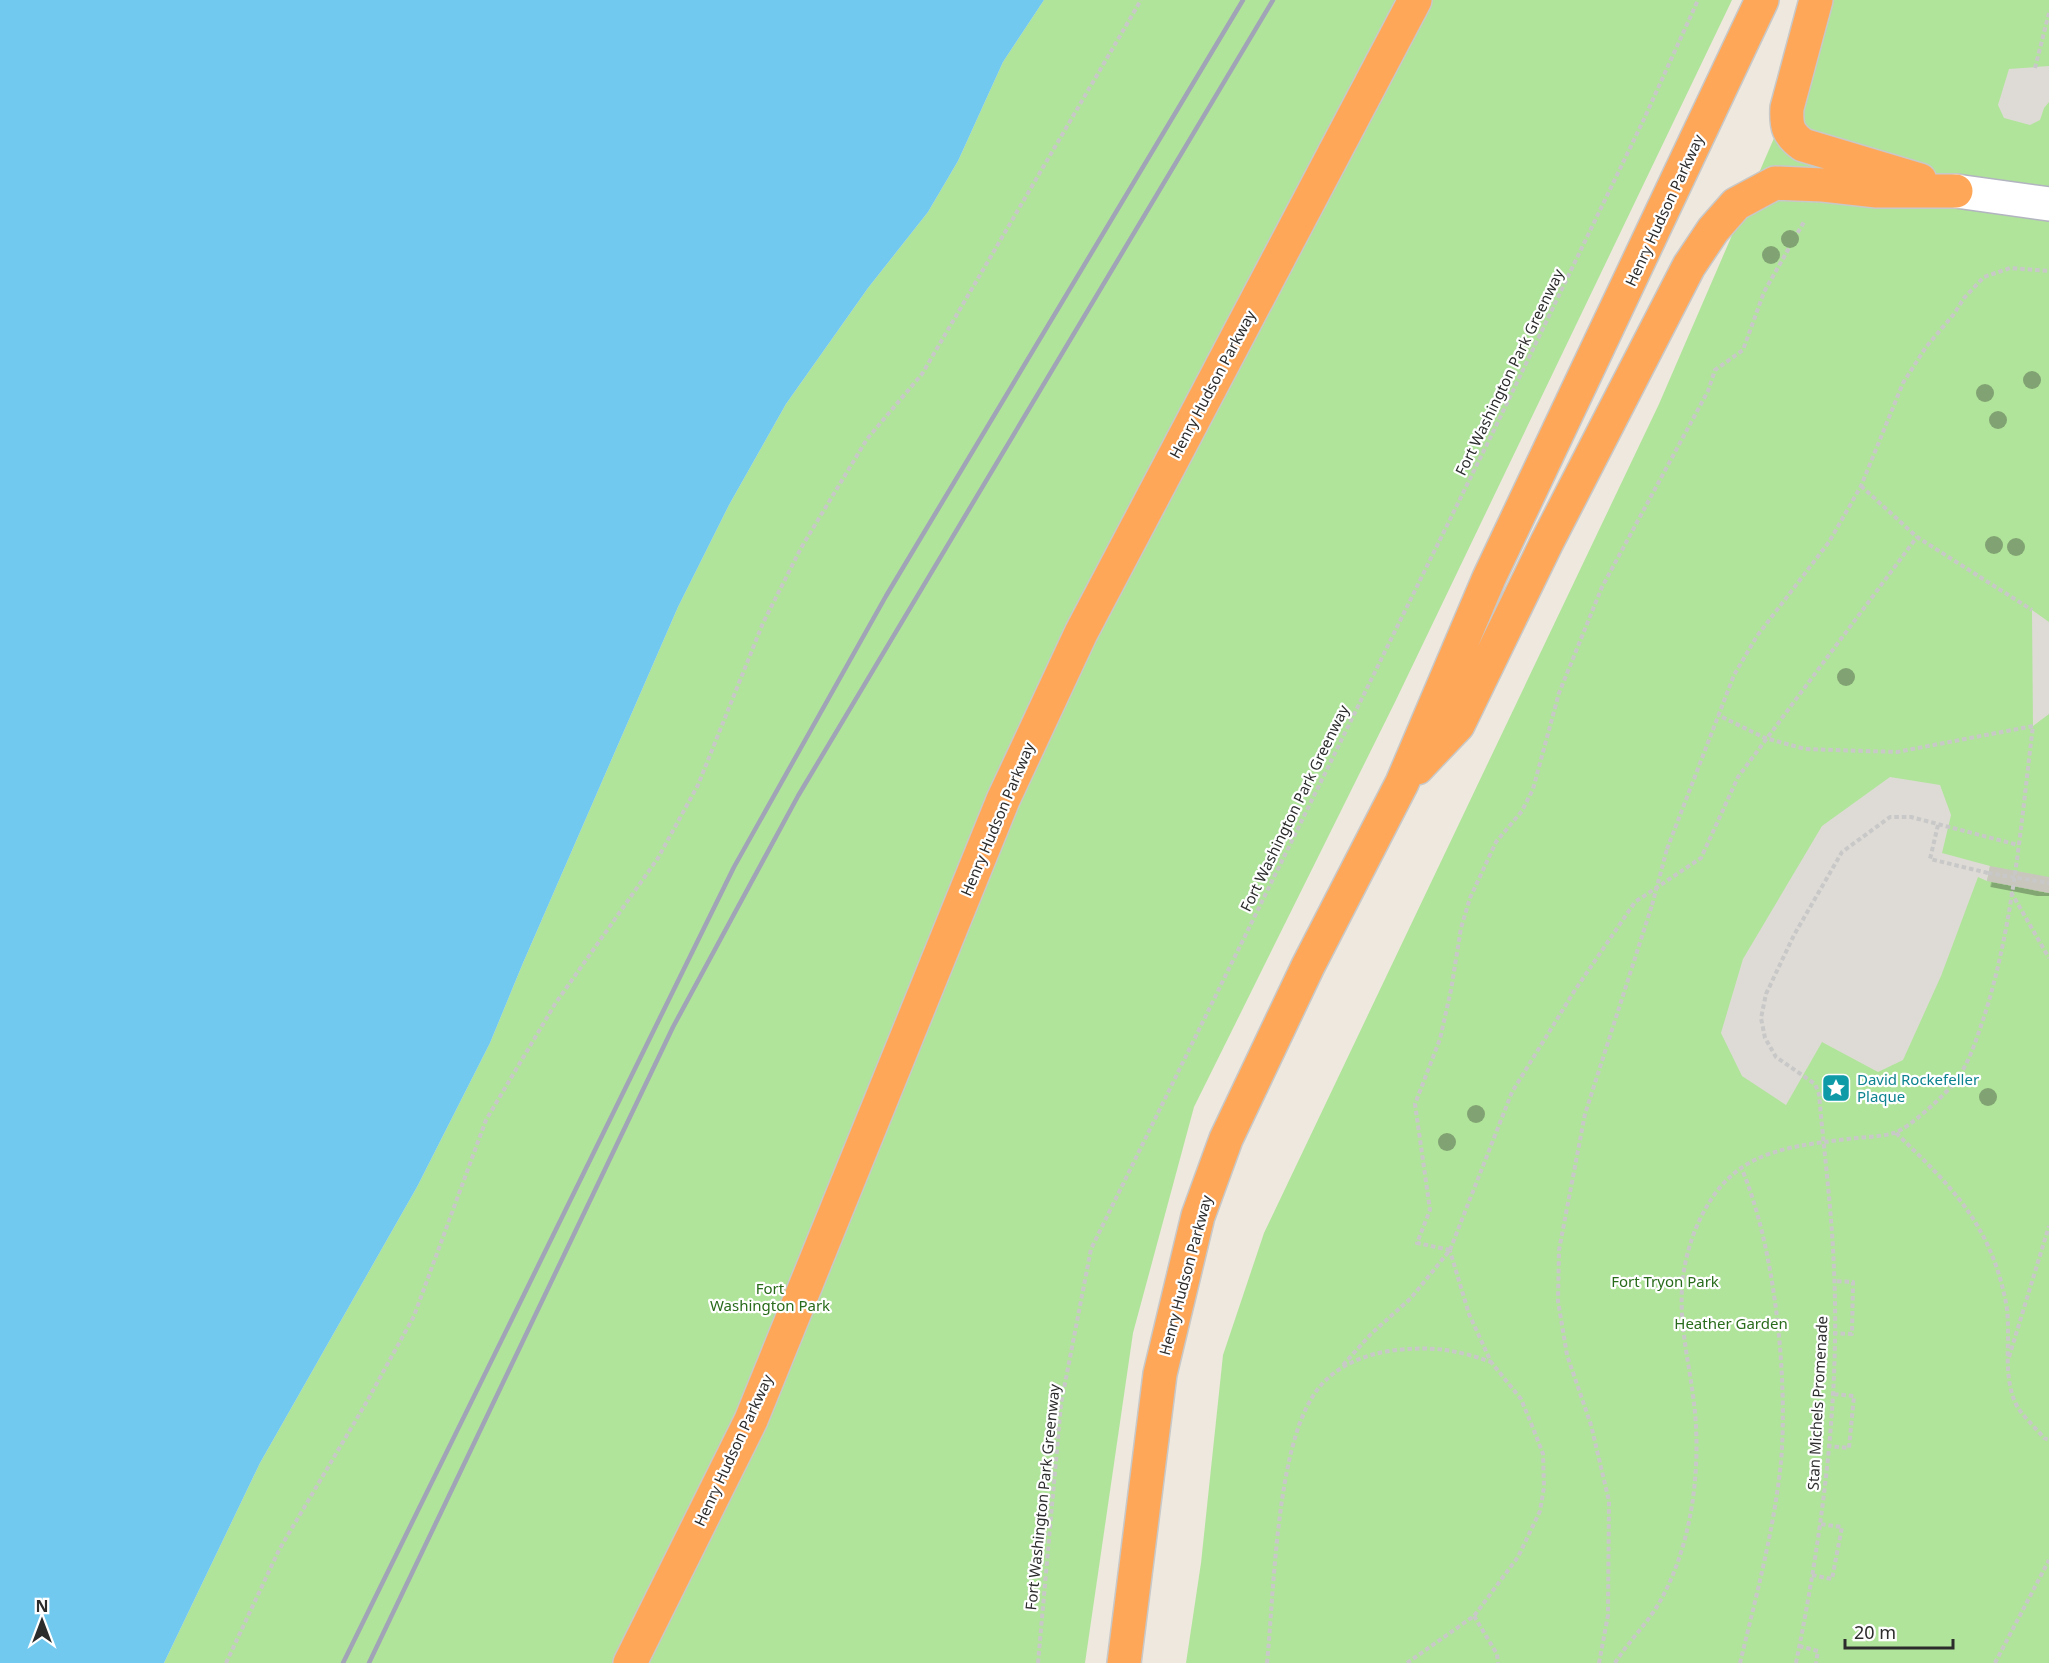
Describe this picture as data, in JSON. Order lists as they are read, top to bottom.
{
  "streets": {
    "highway": ["Henry Hudson Parkway"],
    "path": ["Fort Washington Park Greenway", "Stan Michels Promenade"]
  },
  "parks": ["Fort Tryon Park", "Fort Washington Park", "Heather Garden"],
  "places": {
    "place": ["David Rockefeller Plaque"]
  },
  "scale_bar": "20 m",
  "north": "top"
}
